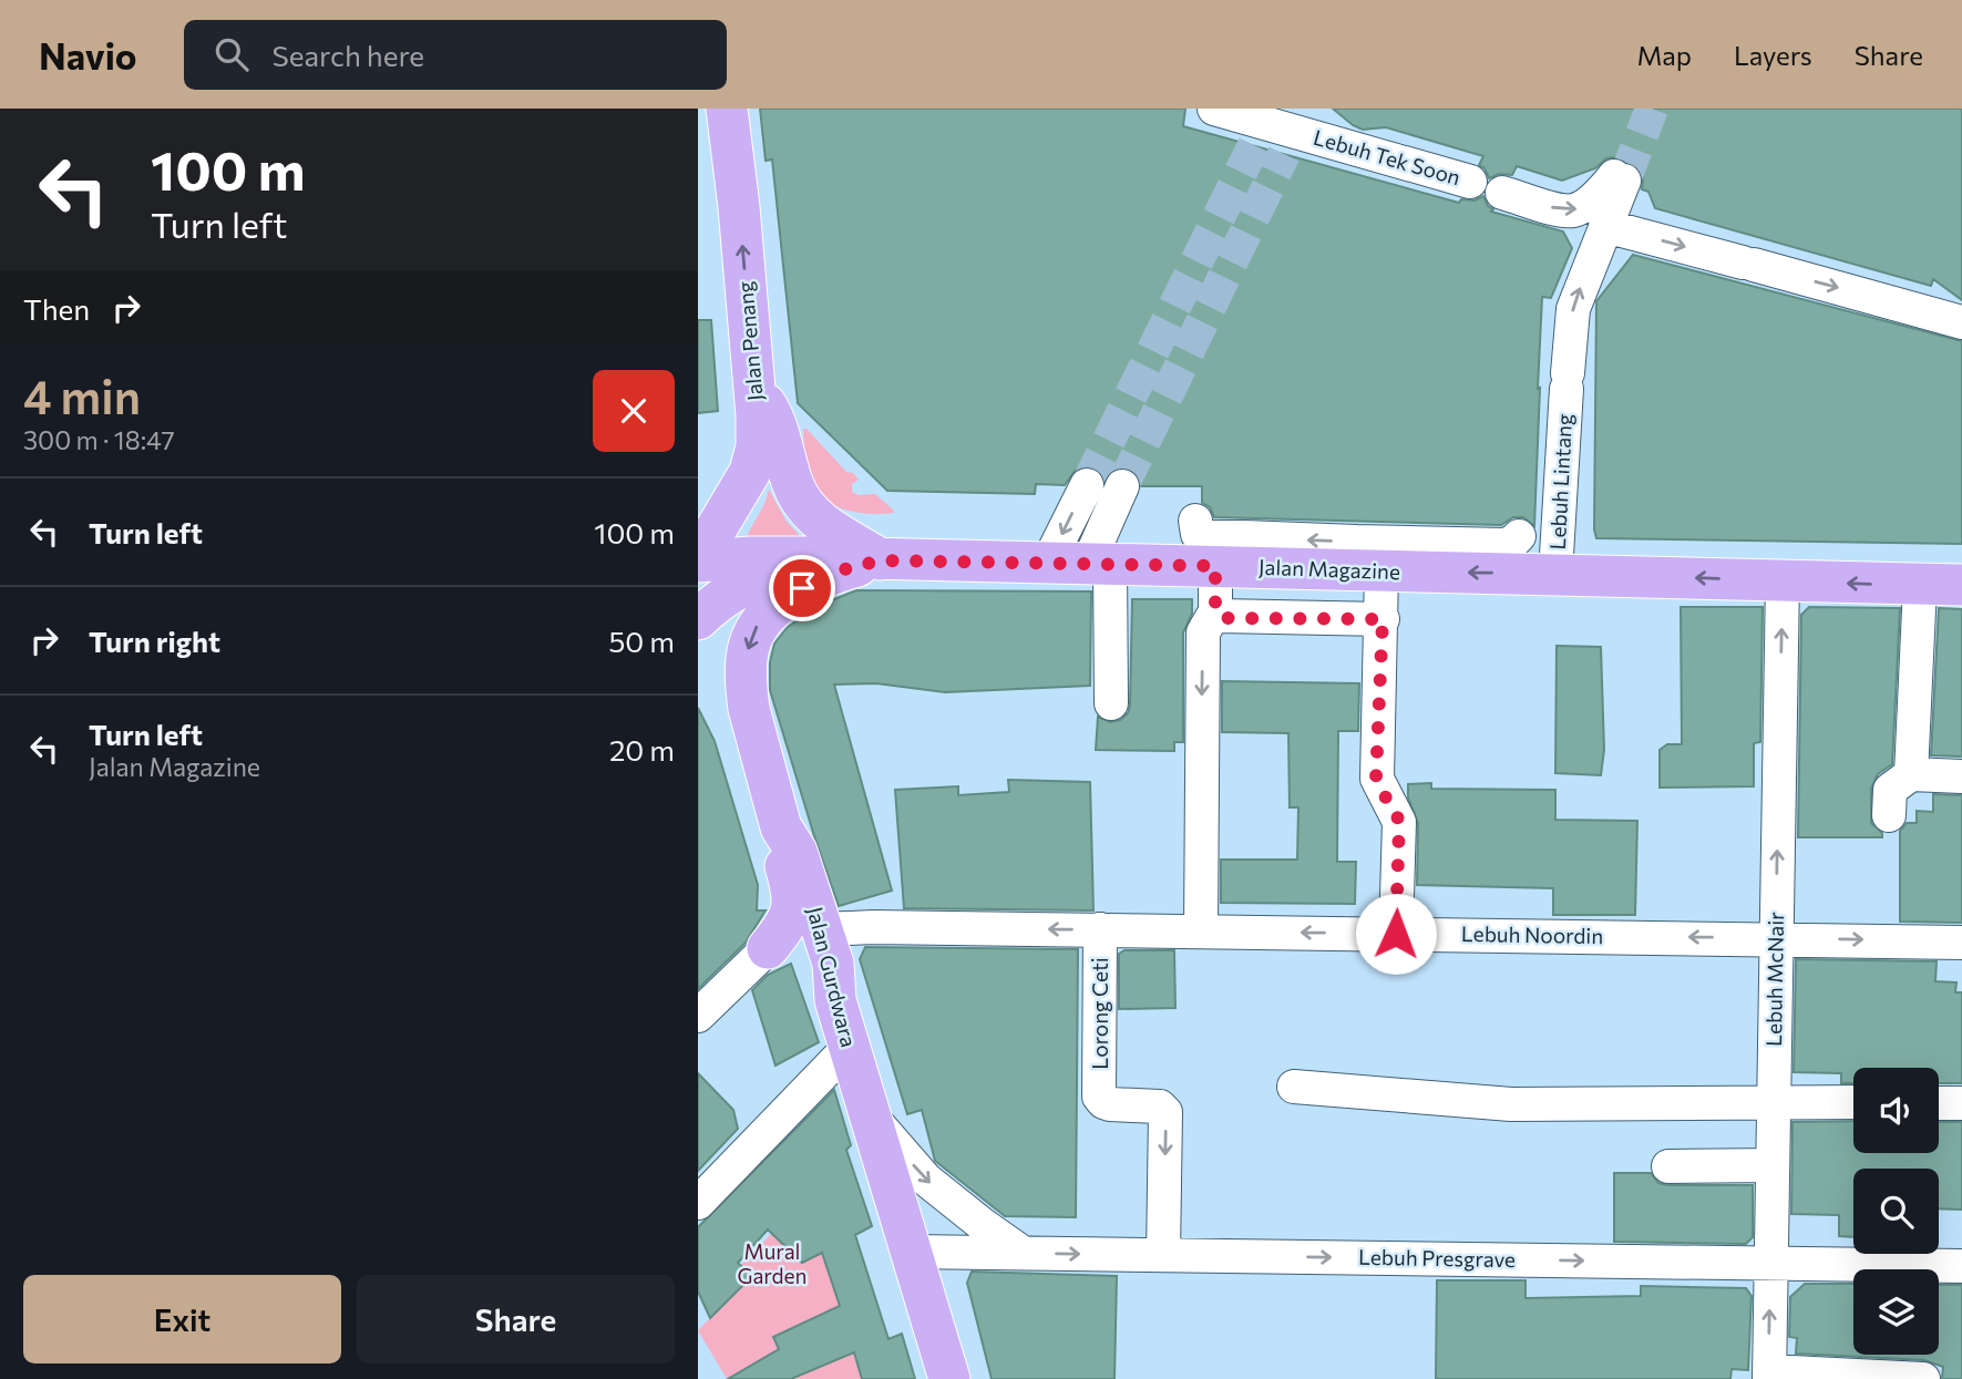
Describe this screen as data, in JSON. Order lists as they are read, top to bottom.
{
  "streets": {
    "main road": ["Jalan Penang", "Jalan Magazine", "Jalan Gurdwara"],
    "street": [
      "Lebuh Tek Soon",
      "Lebuh Lintang",
      "Lebuh Noordin",
      "Lebuh McNair",
      "Lorong Ceti",
      "Lebuh Presgrave"
    ]
  },
  "crossings": [
    ["Jalan Penang", "Jalan Magazine"],
    ["Lebuh Lintang", "Jalan Magazine"],
    ["Jalan Magazine", "Jalan Gurdwara"],
    ["Jalan Magazine", "Lebuh McNair"],
    ["Lebuh Noordin", "Jalan Gurdwara"],
    ["Lebuh Noordin", "Lebuh McNair"],
    ["Lebuh Noordin", "Lorong Ceti"],
    ["Jalan Gurdwara", "Lebuh Presgrave"],
    ["Lebuh McNair", "Lebuh Presgrave"],
    ["Lorong Ceti", "Lebuh Presgrave"]
  ],
  "one_way": ["Jalan Penang", "Jalan Magazine", "Lorong Ceti"],
  "parks": ["Mural Garden"],
  "page": {
    "header": "Navio",
    "search": "Search here",
    "nav": ["Map", "Layers", "Share"],
    "turn": ["100 m", "Turn left"],
    "then": "Then",
    "heading": ["4 min", "300 m · 18:47"],
    "list": [
      {
        "name": "Turn left",
        "value": "100 m"
      },
      {
        "name": "Turn right",
        "value": "50 m"
      },
      {
        "name": "Turn left",
        "note": "Jalan Magazine",
        "value": "20 m"
      }
    ],
    "buttons": ["Exit", "Share"]
  }
}
